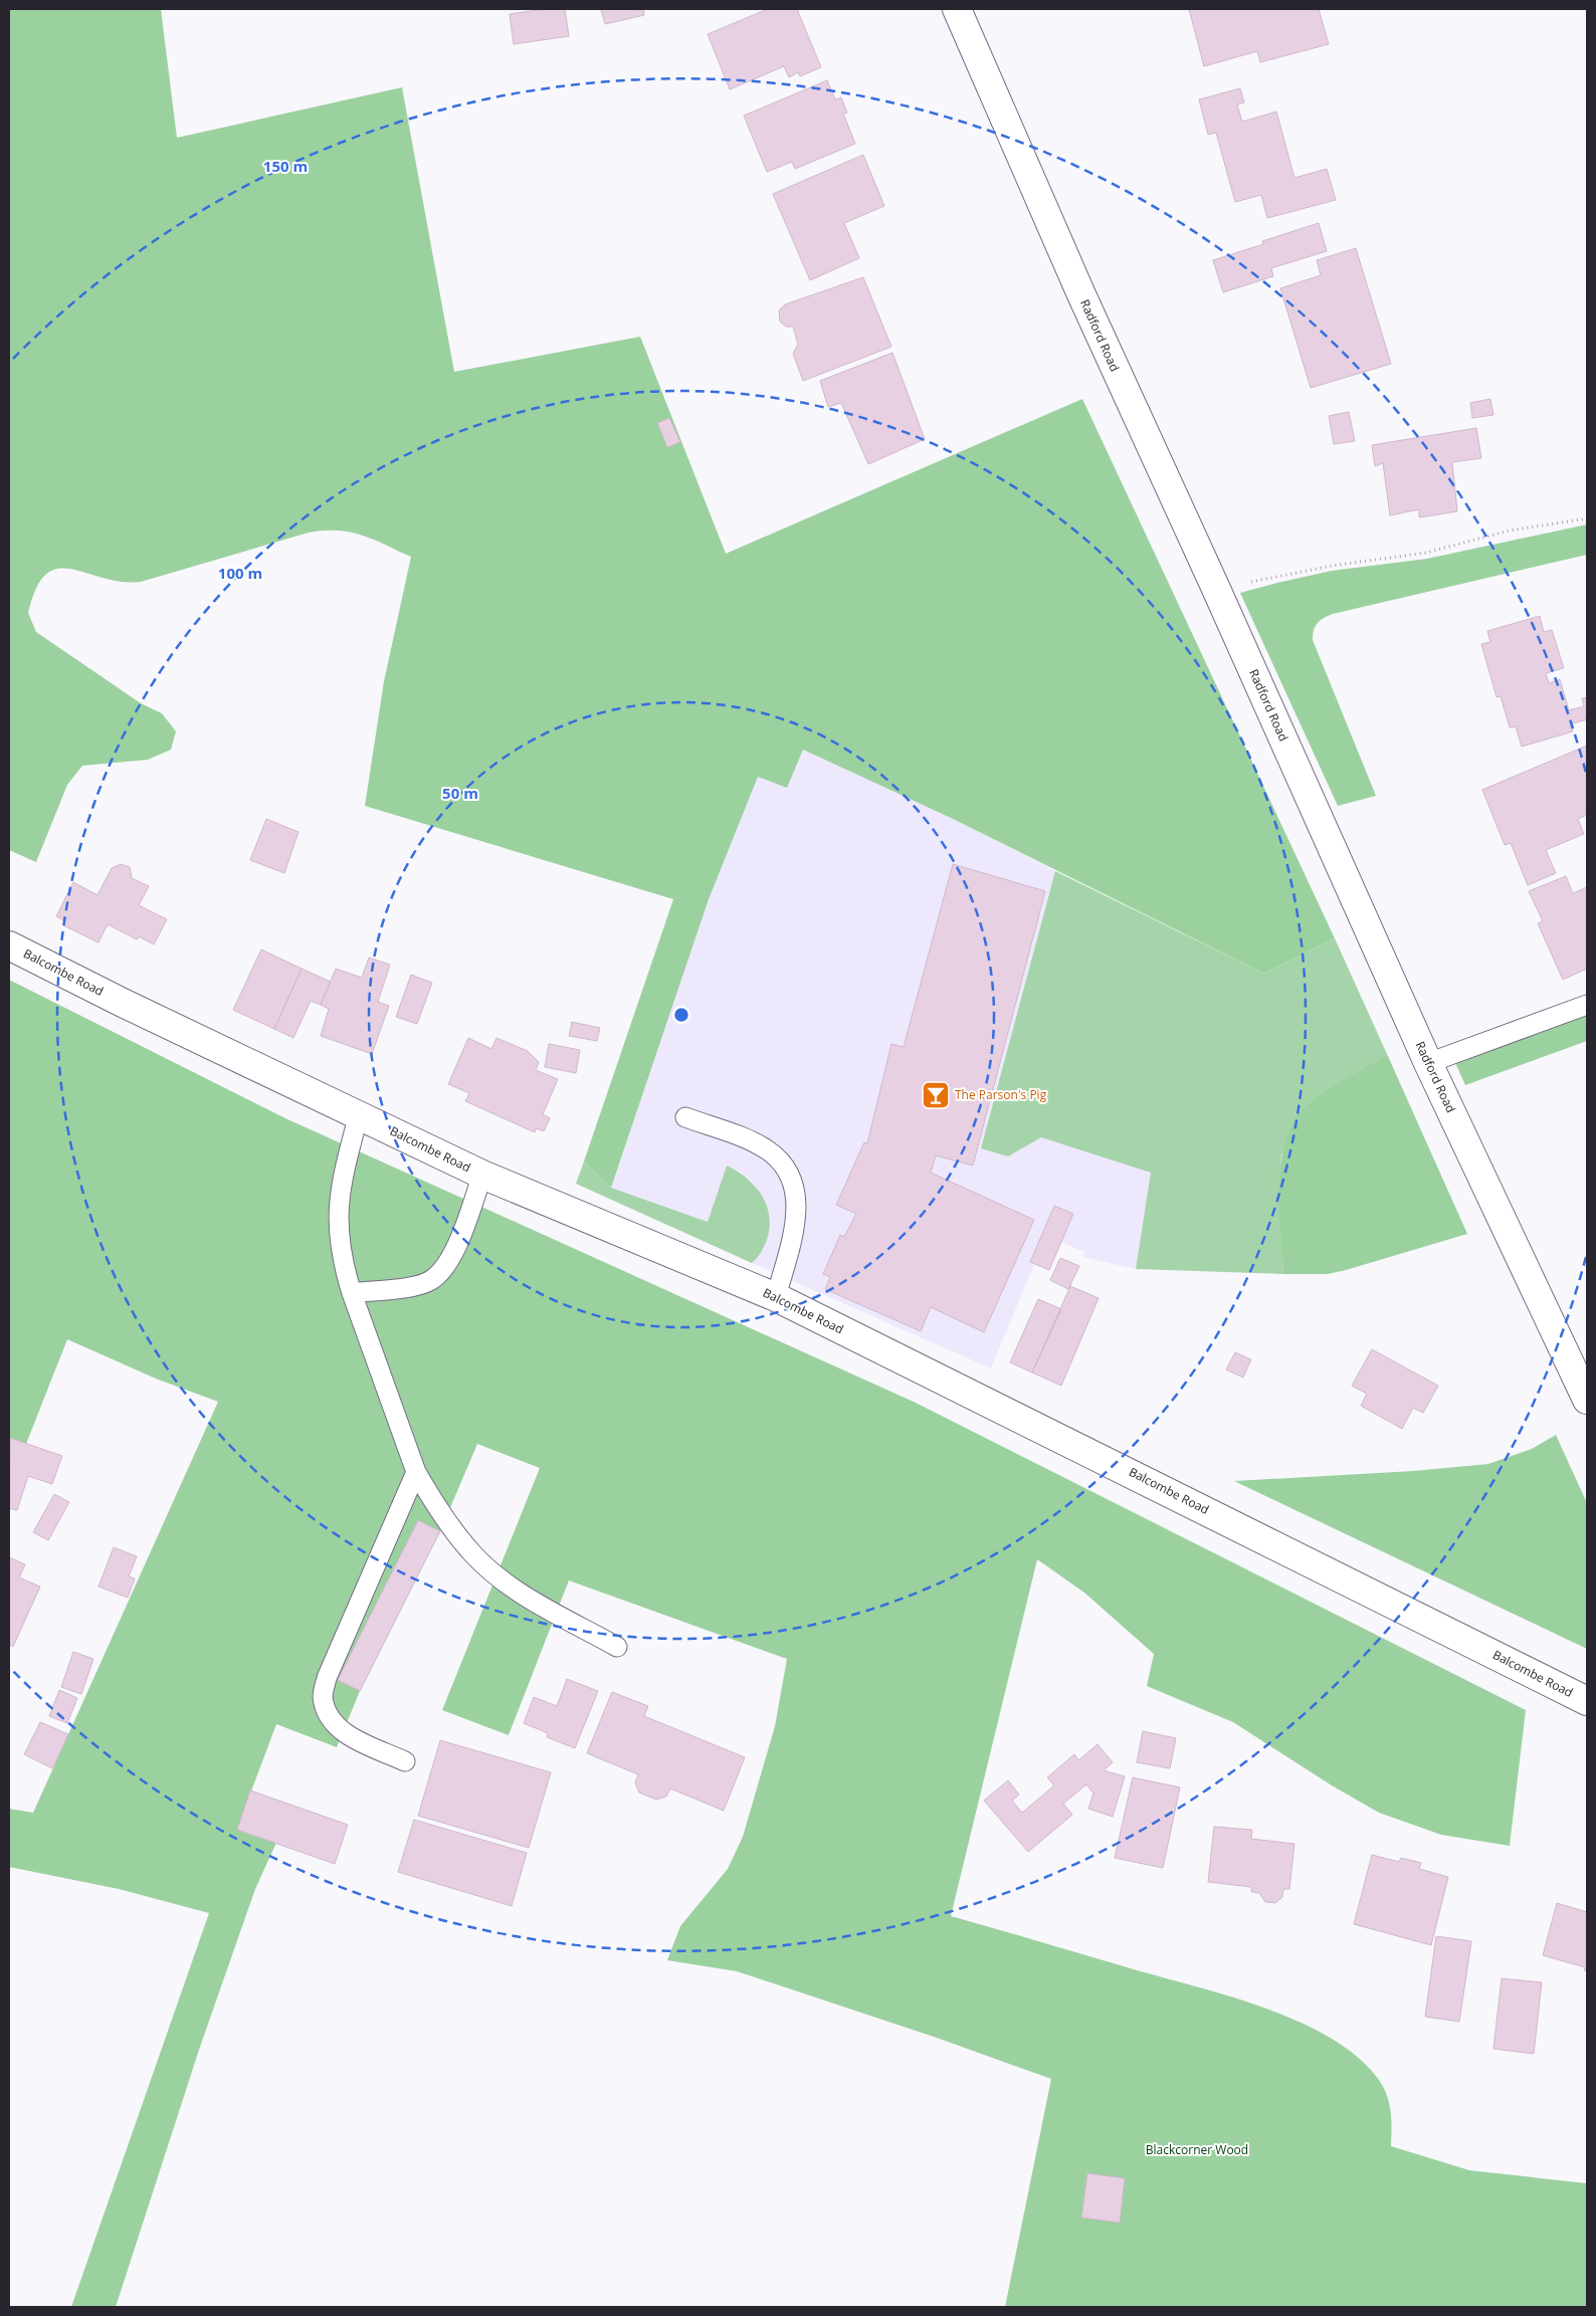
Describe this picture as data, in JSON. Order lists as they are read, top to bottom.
{
  "streets": {
    "main road": ["Radford Road", "Balcombe Road"]
  },
  "parks": ["Blackcorner Wood"],
  "places": {
    "bar": ["The Parson's Pig"]
  },
  "rings": ["150 m", "100 m", "50 m"]
}
